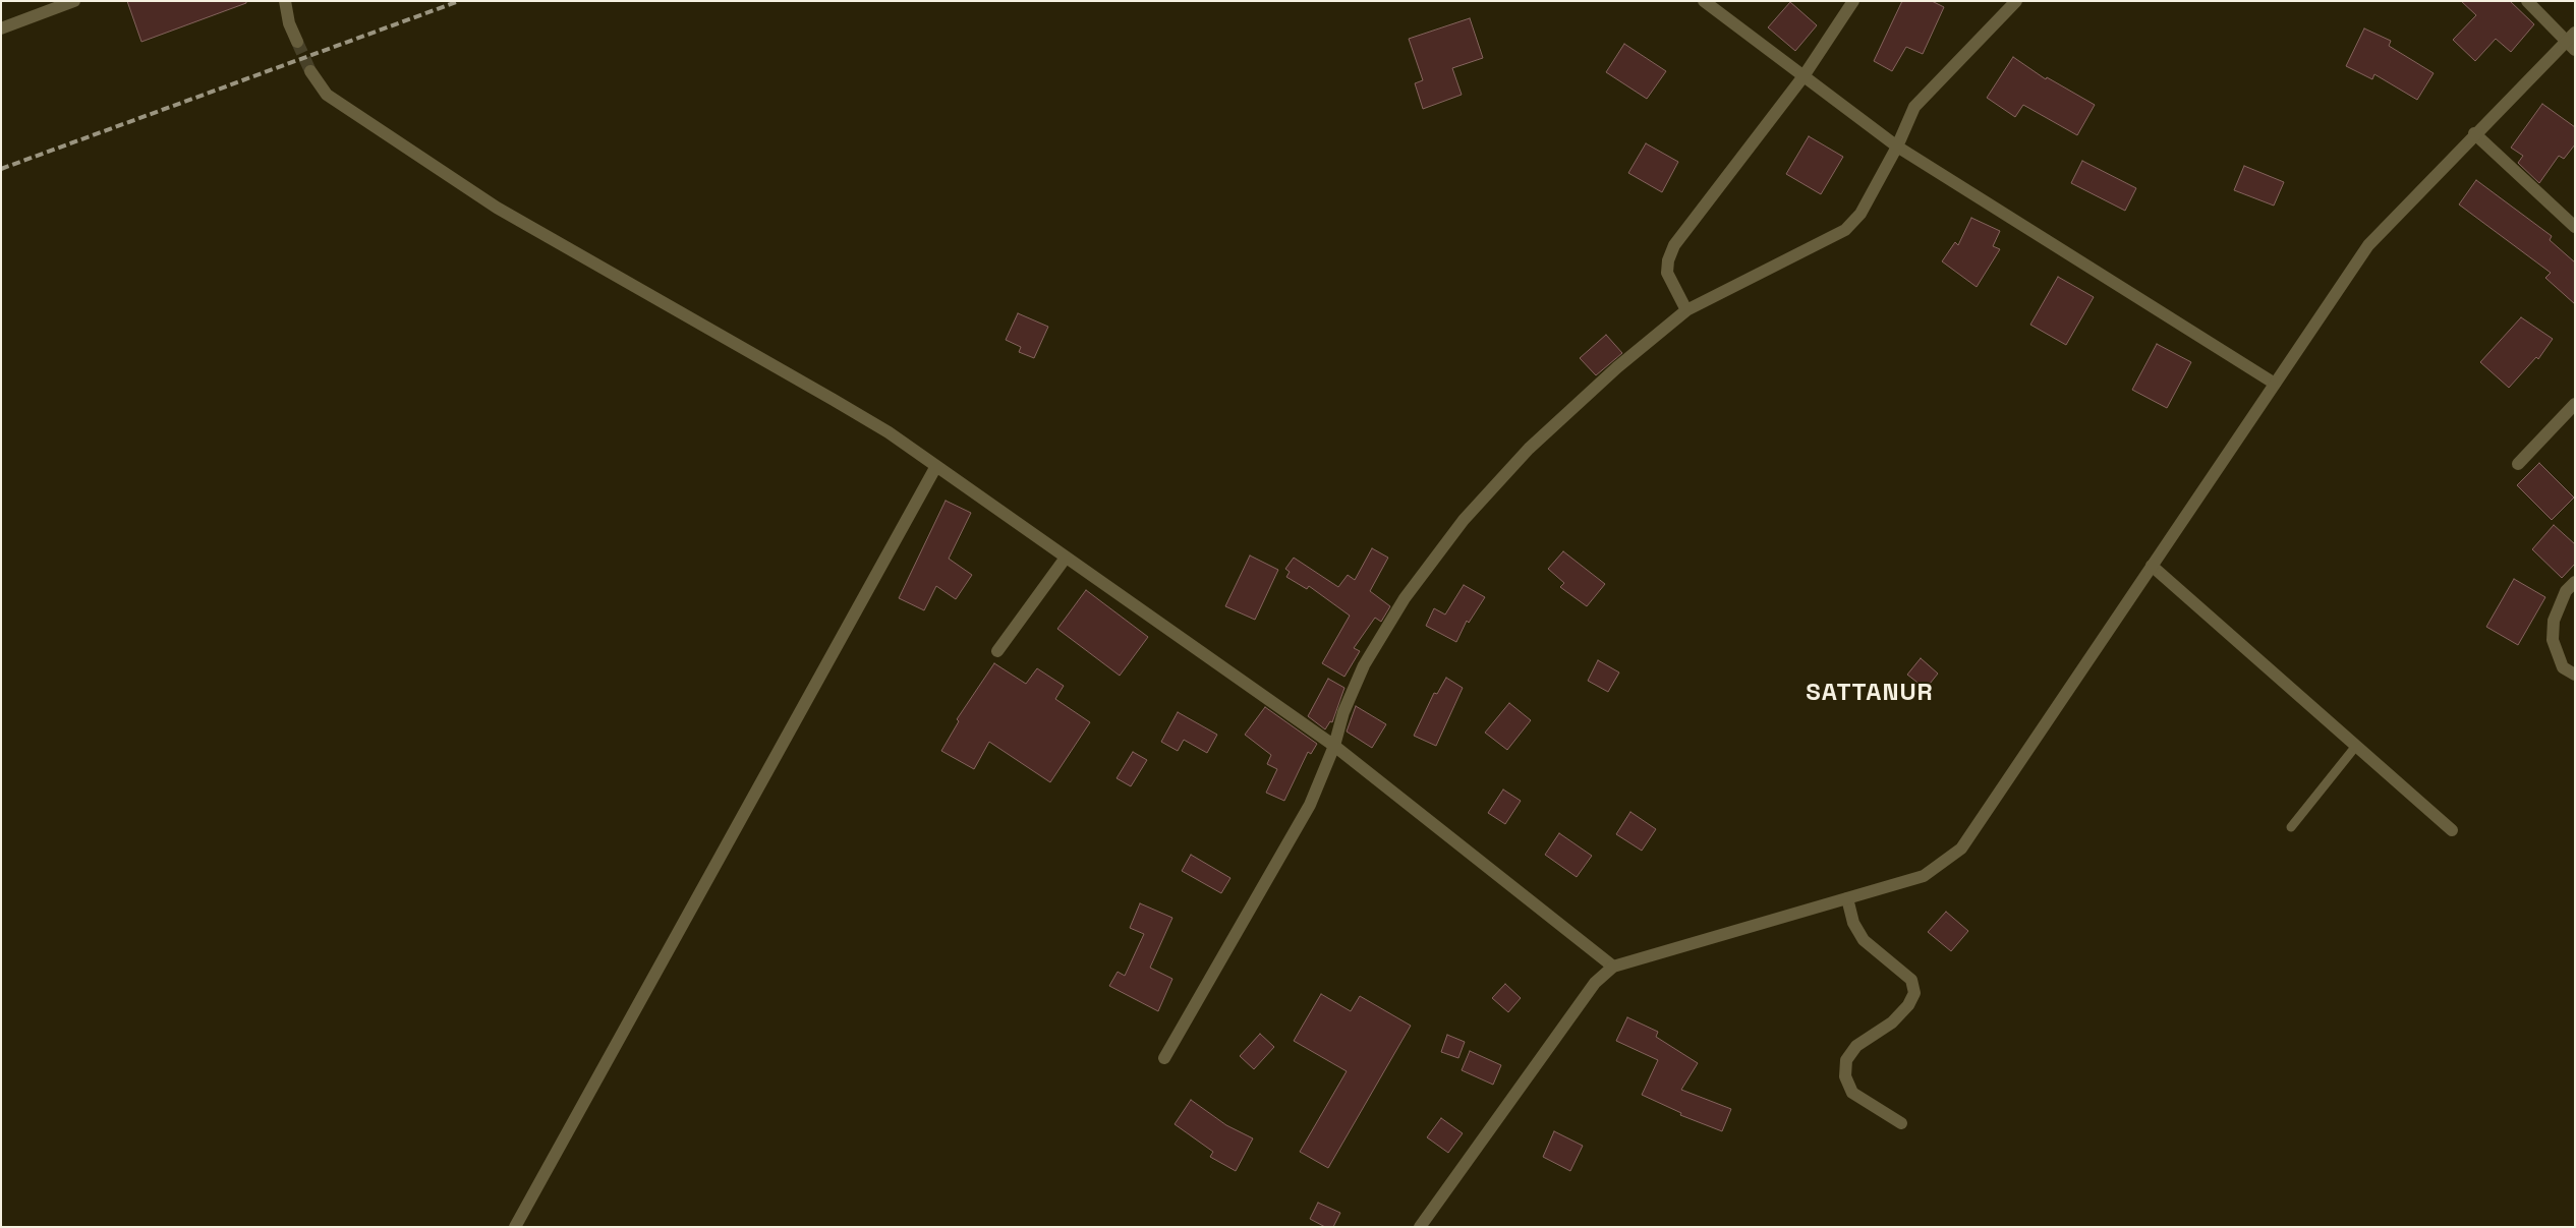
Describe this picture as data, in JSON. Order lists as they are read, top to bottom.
{
  "districts": ["SATTANUR"]
}
